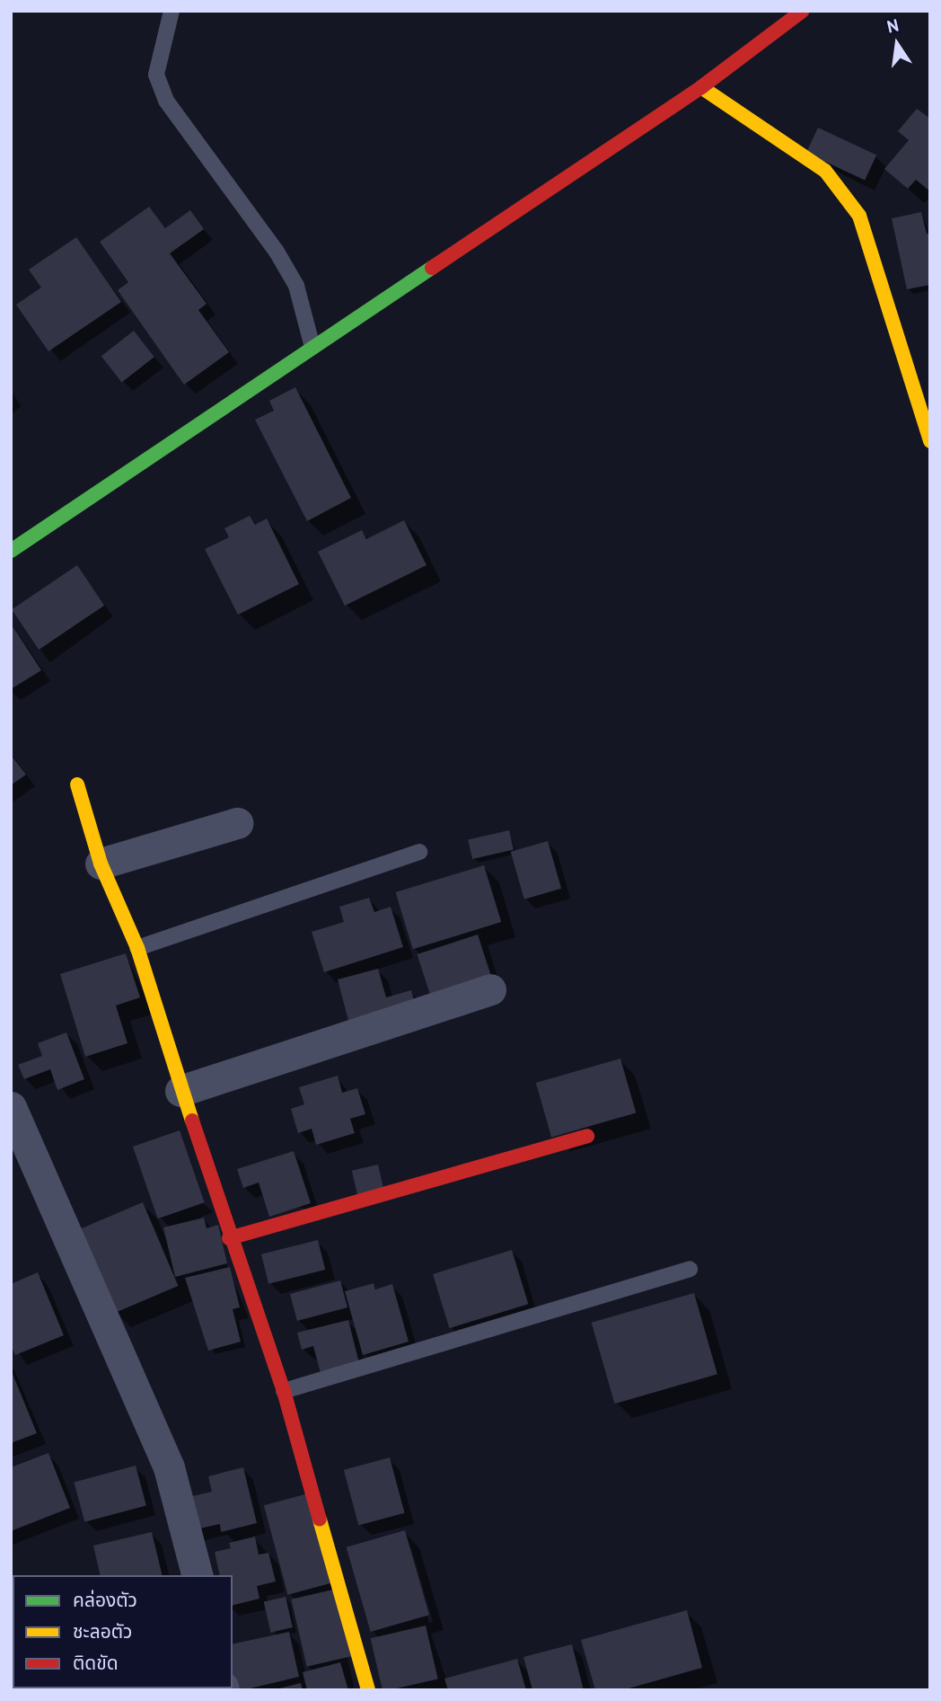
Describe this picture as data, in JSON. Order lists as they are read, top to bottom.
{
  "legend": ["คล่องตัว", "ชะลอตัว", "ติดขัด"],
  "north": "top"
}
